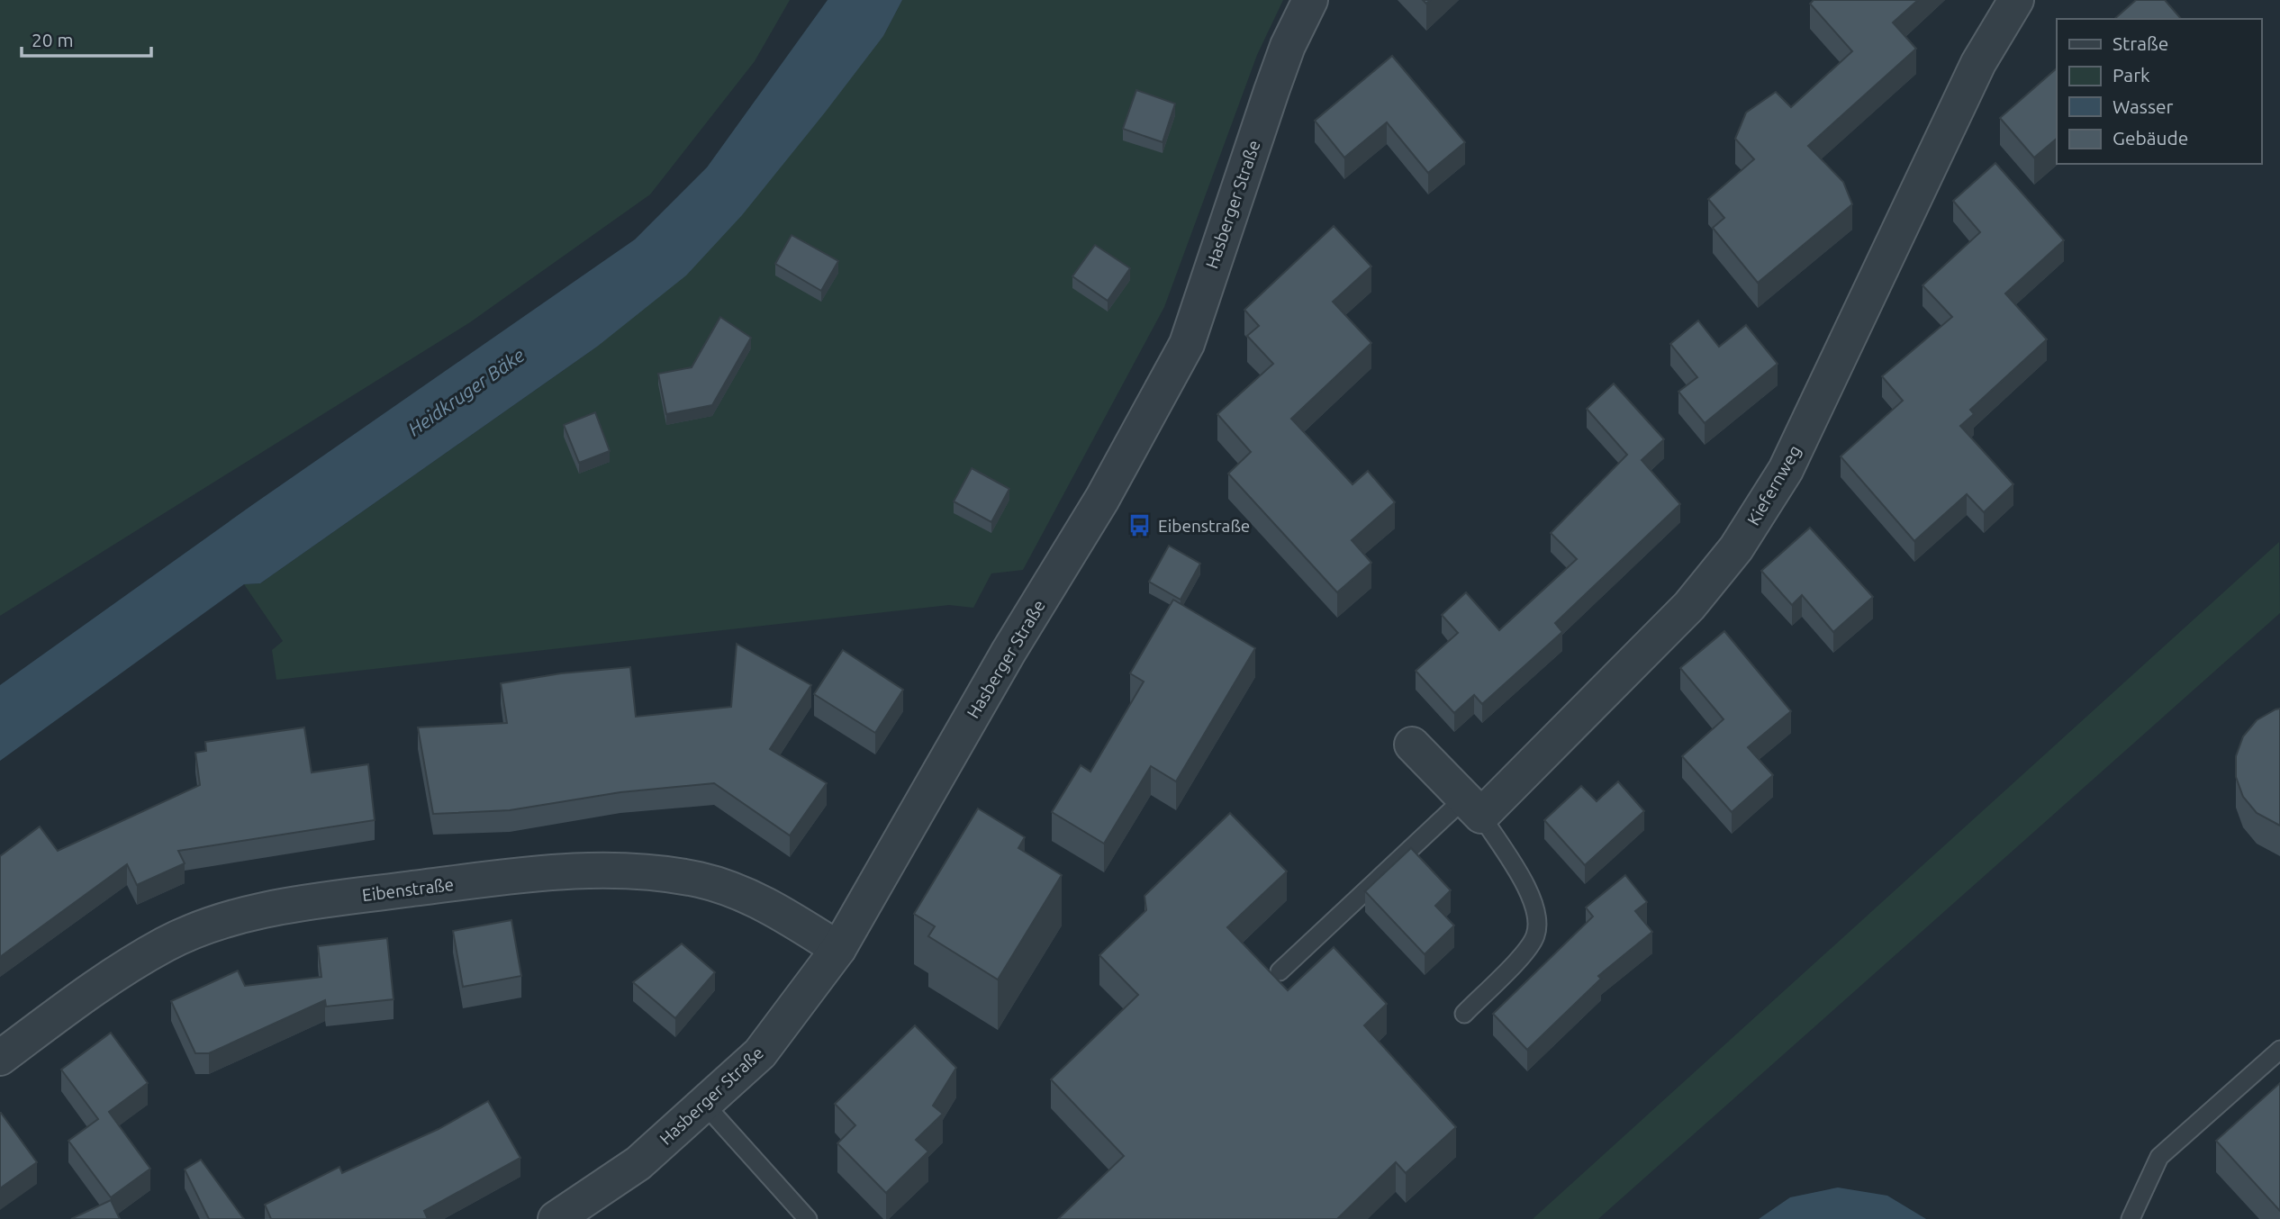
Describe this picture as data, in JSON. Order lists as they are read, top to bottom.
{
  "streets": {
    "street": ["Hasberger Straße", "Kiefernweg", "Eibenstraße"]
  },
  "crossings": [
    ["Hasberger Straße", "Eibenstraße"]
  ],
  "water": ["Heidkruger Bäke"],
  "places": {
    "bus stop": ["Eibenstraße"]
  },
  "legend": [
    "Straße",
    "Park",
    "Wasser",
    "Gebäude"
  ],
  "scale_bar": "20 m"
}
